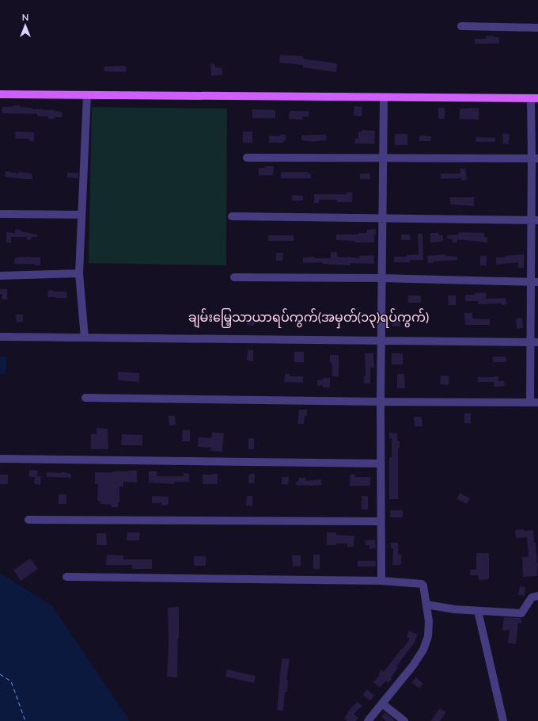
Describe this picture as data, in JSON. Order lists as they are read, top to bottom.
{
  "districts": ["ချမ်းမြေ့သာယာရပ်ကွက်(အမှတ်(၁၃)ရပ်ကွက်)"],
  "north": "top"
}
